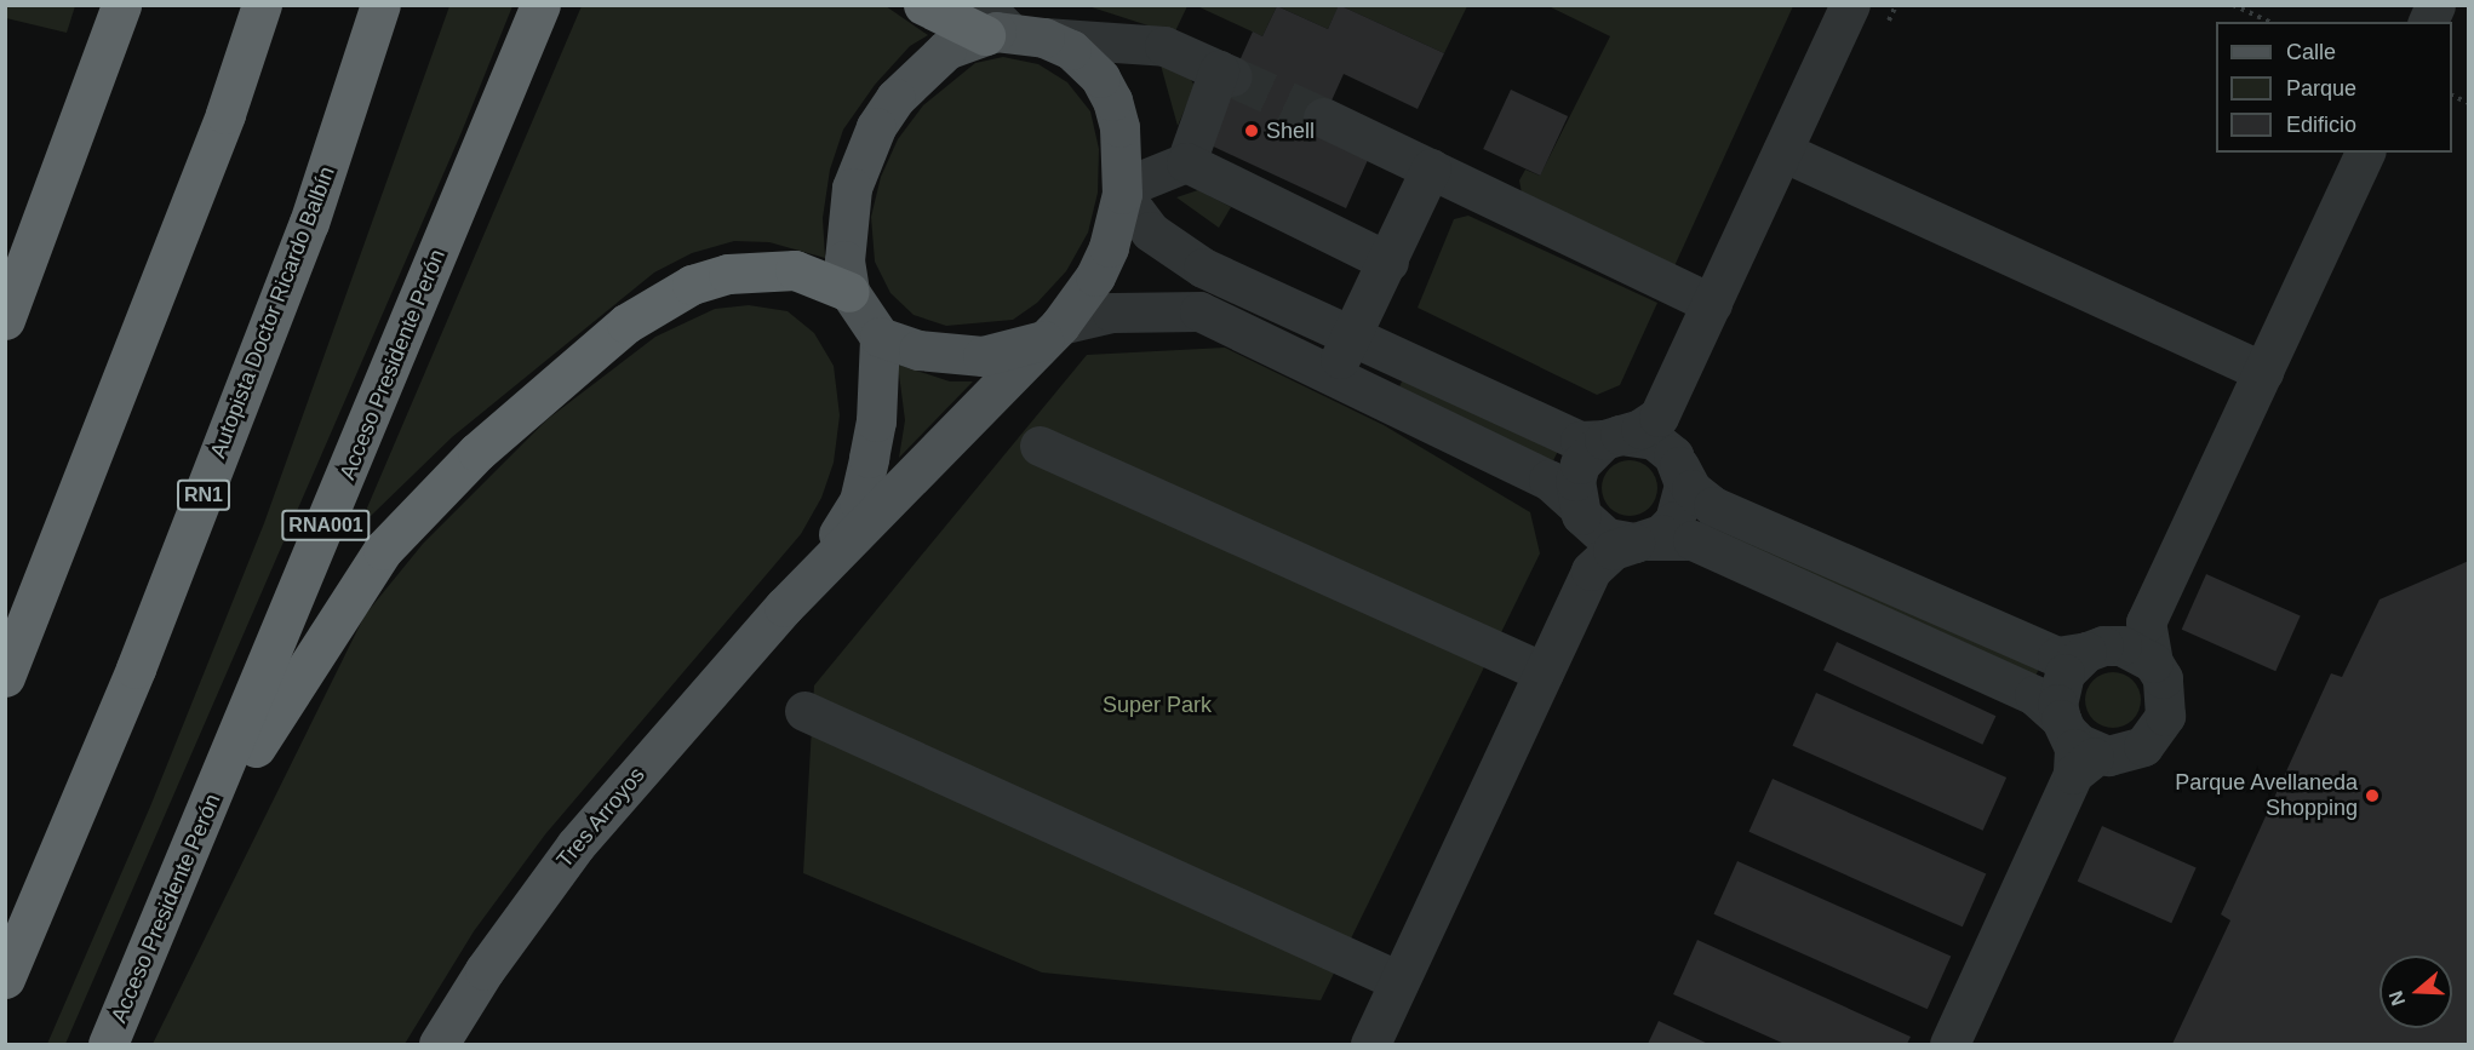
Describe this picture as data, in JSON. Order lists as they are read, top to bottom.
{
  "streets": {
    "highway": [
      "Autopista Doctor Ricardo Balbín",
      "Acceso Presidente Perón",
      "RN1",
      "RNA001"
    ],
    "main road": ["Tres Arroyos"]
  },
  "parks": ["Super Park"],
  "places": ["Shell", "Parque Avellaneda Shopping"],
  "legend": ["Calle", "Parque", "Edificio"],
  "north": "left"
}
